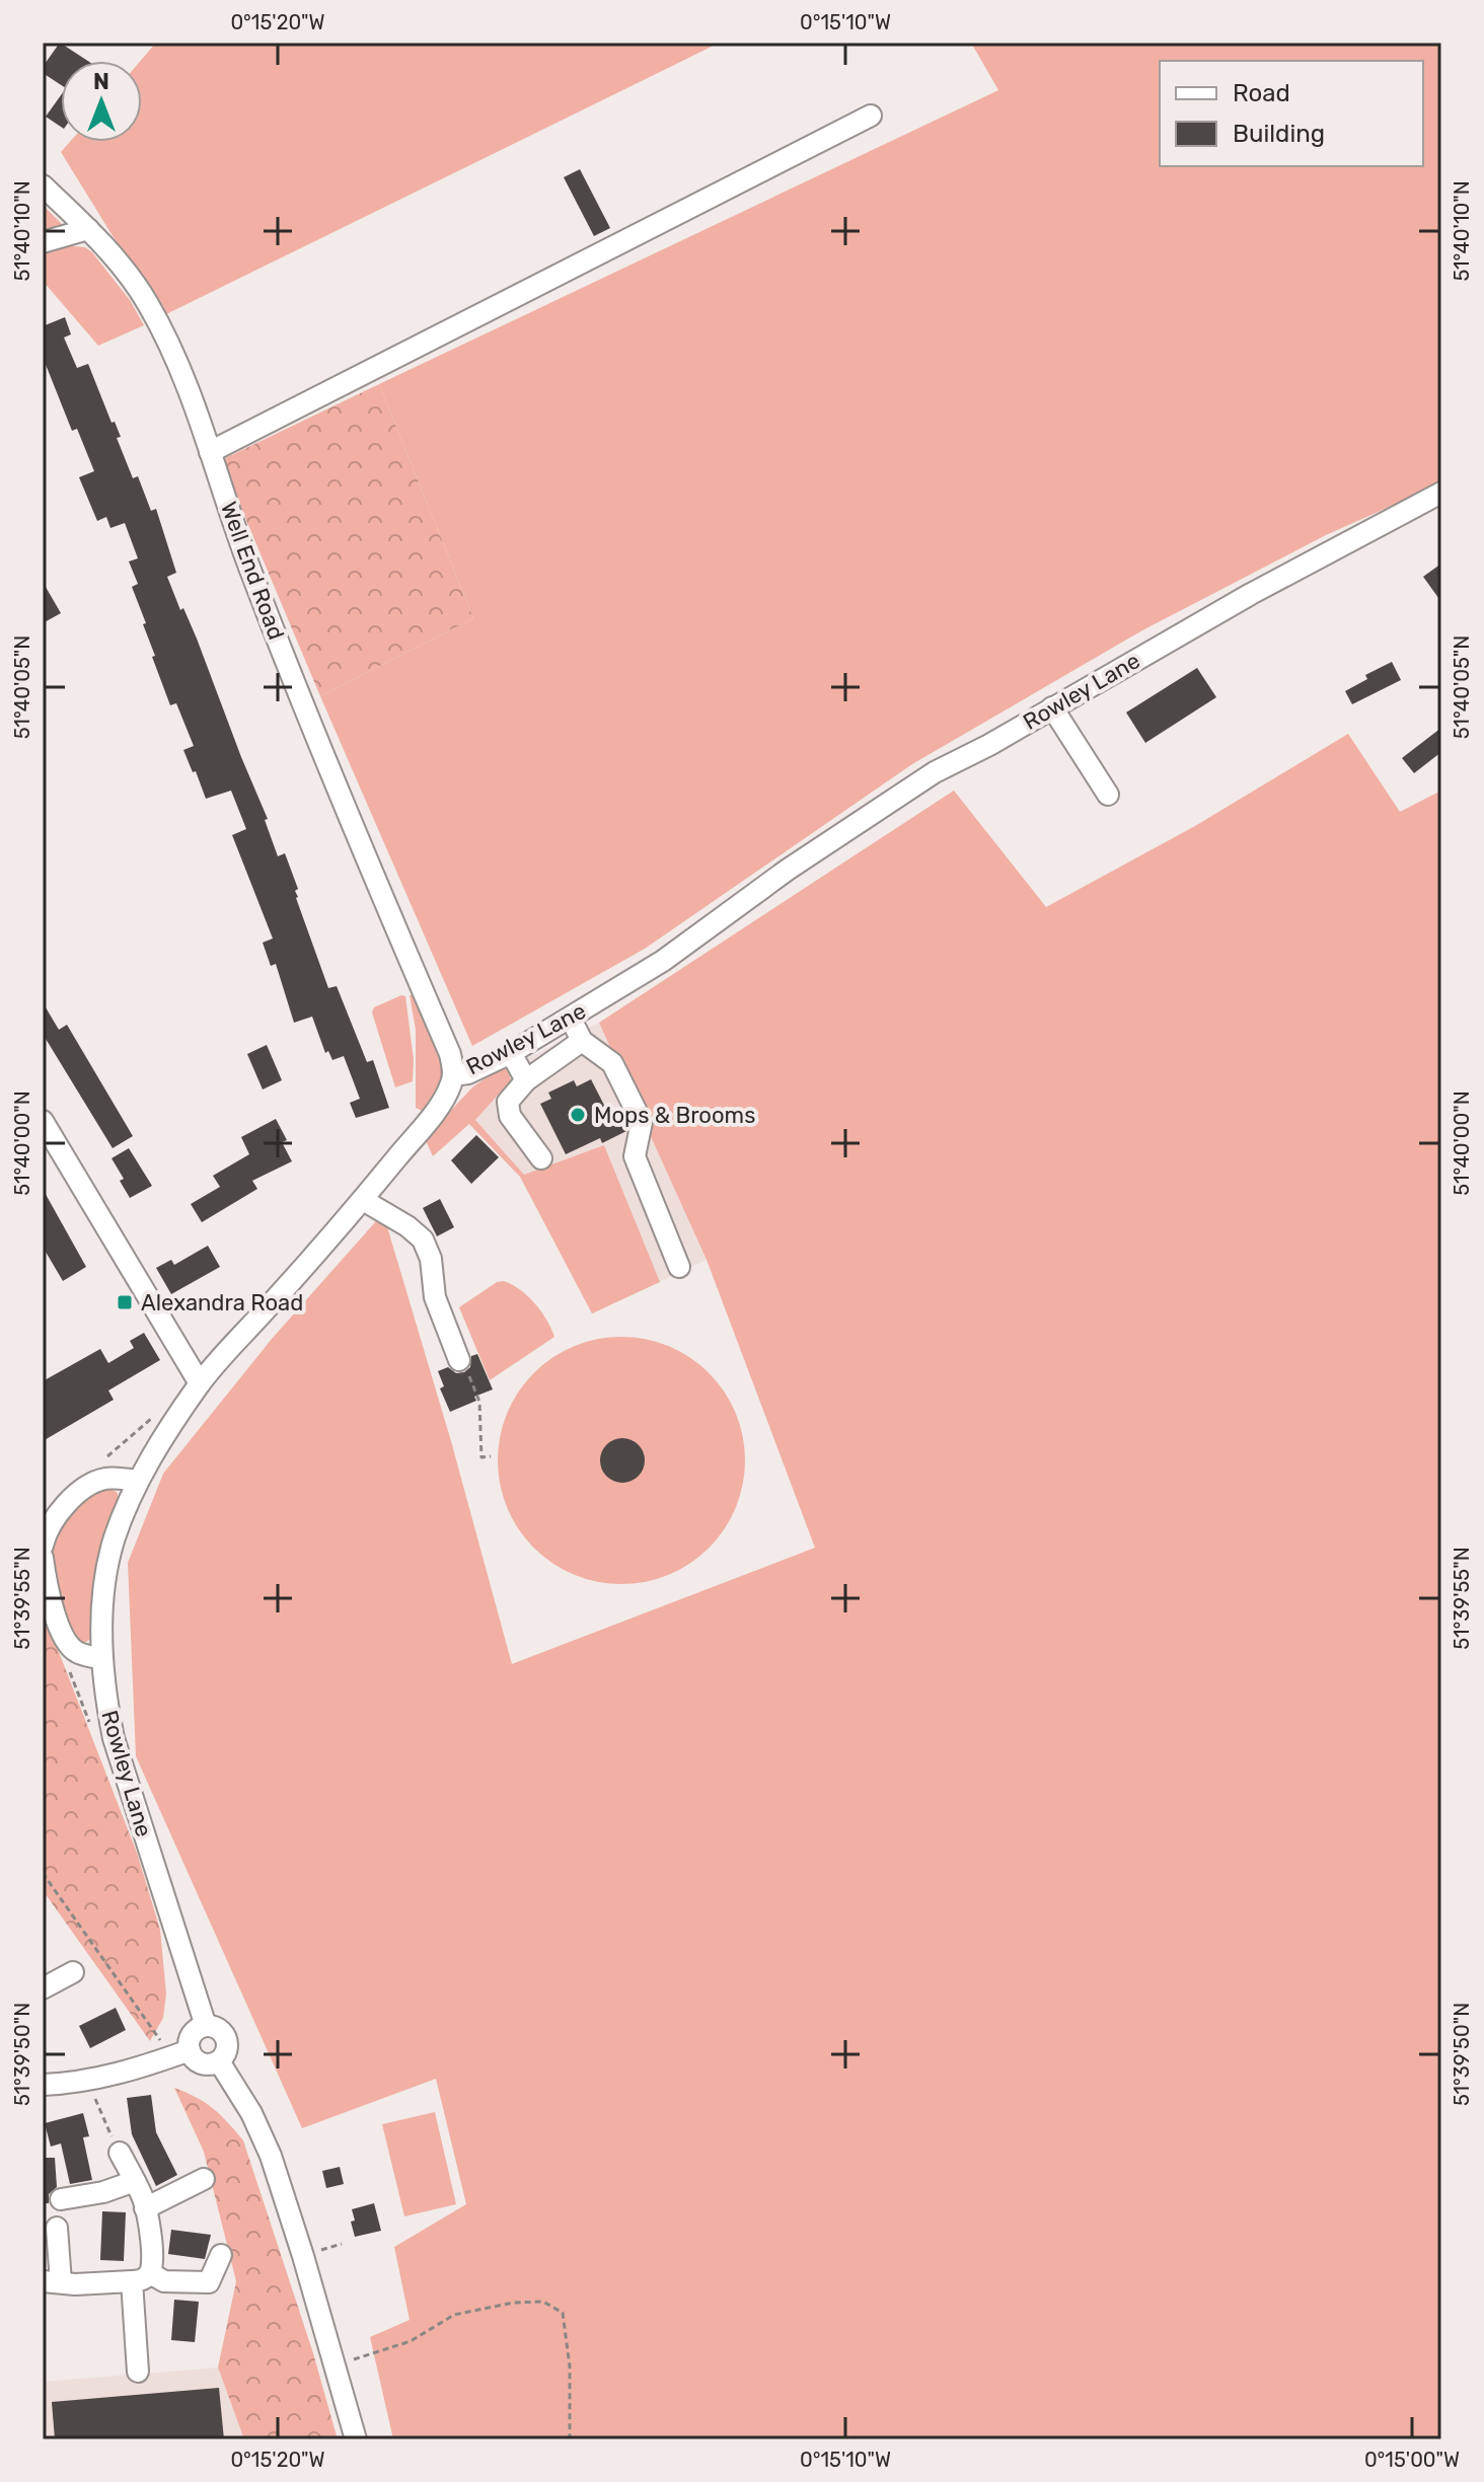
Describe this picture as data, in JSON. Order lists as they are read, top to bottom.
{
  "streets": {
    "street": ["Well End Road", "Rowley Lane"]
  },
  "crossings": [
    ["Well End Road", "Rowley Lane"]
  ],
  "places": {
    "other": ["Mops & Brooms"],
    "transit": ["Alexandra Road"]
  },
  "legend": ["Road", "Building"],
  "north": "top",
  "coordinates": [
    "0°15'20\"W",
    "0°15'10\"W",
    "51°40'10\"N",
    "51°40'05\"N",
    "51°40'00\"N",
    "51°39'55\"N",
    "51°39'50\"N",
    "0°15'00\"W"
  ]
}
